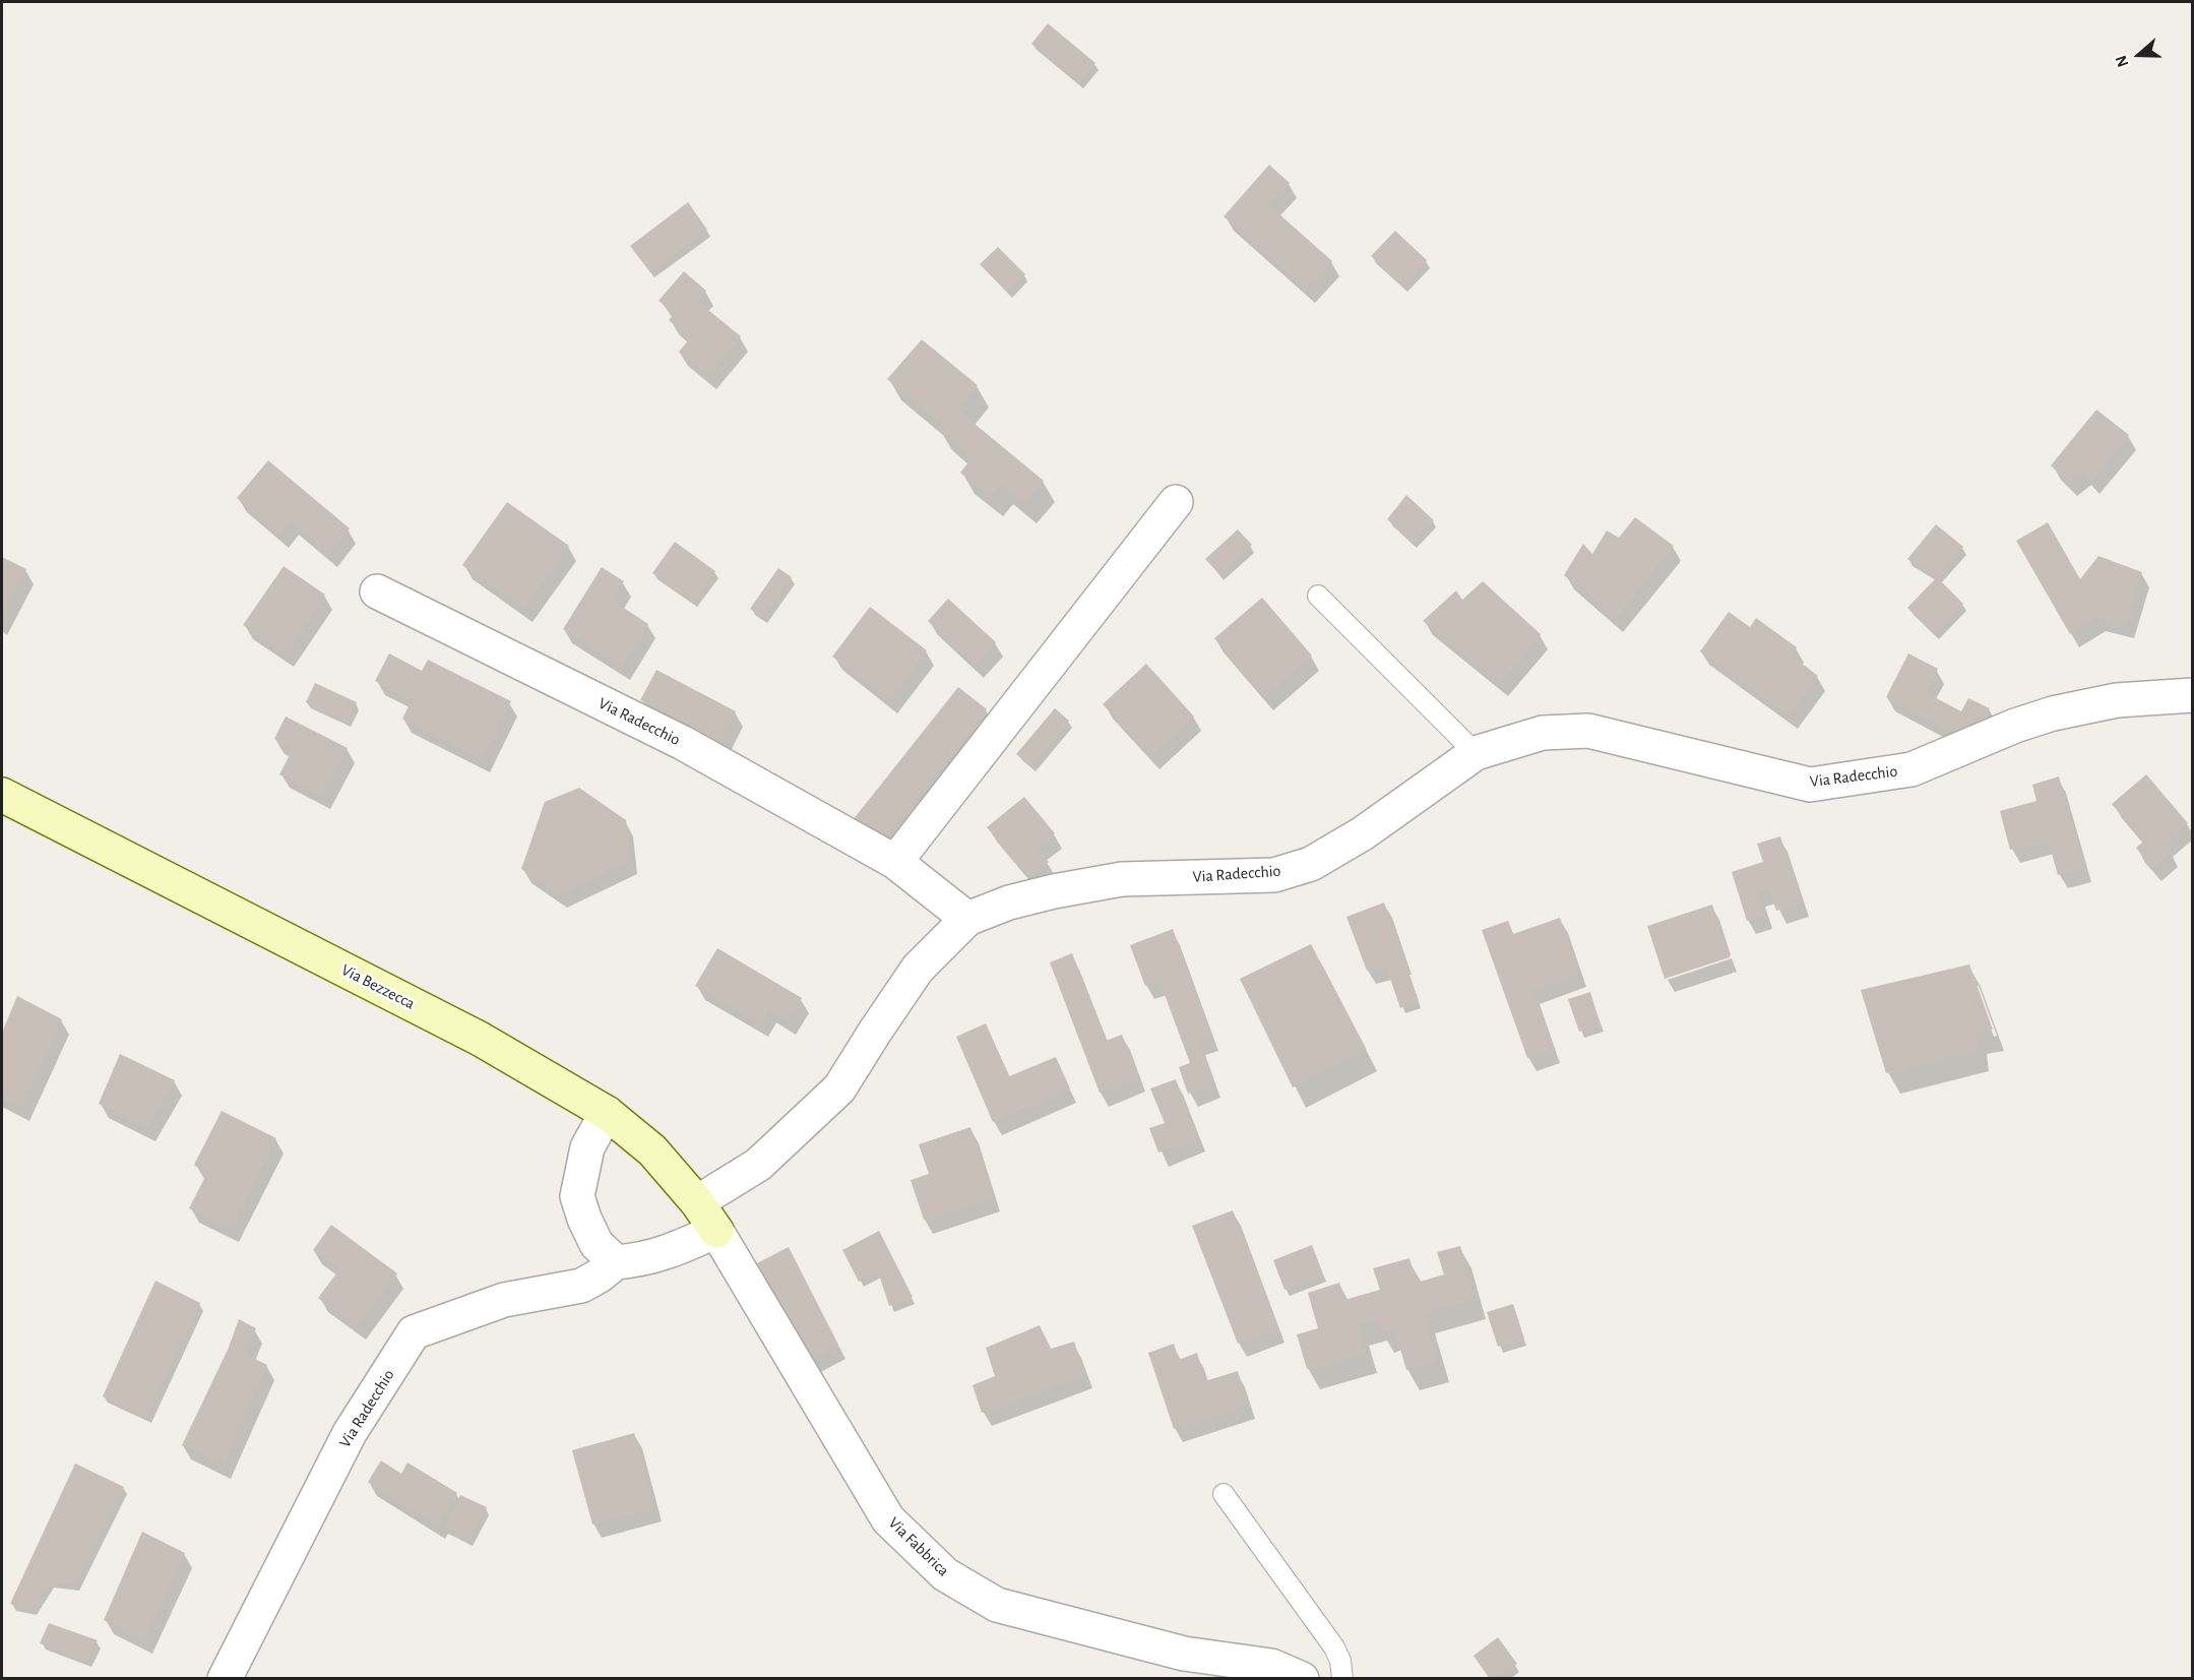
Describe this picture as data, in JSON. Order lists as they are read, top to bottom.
{
  "streets": {
    "street": ["Via Radecchio", "Via Bezzecca", "Via Fabbrica"]
  },
  "crossings": [
    ["Via Radecchio", "Via Bezzecca"],
    ["Via Bezzecca", "Via Fabbrica"]
  ],
  "north": "left"
}
